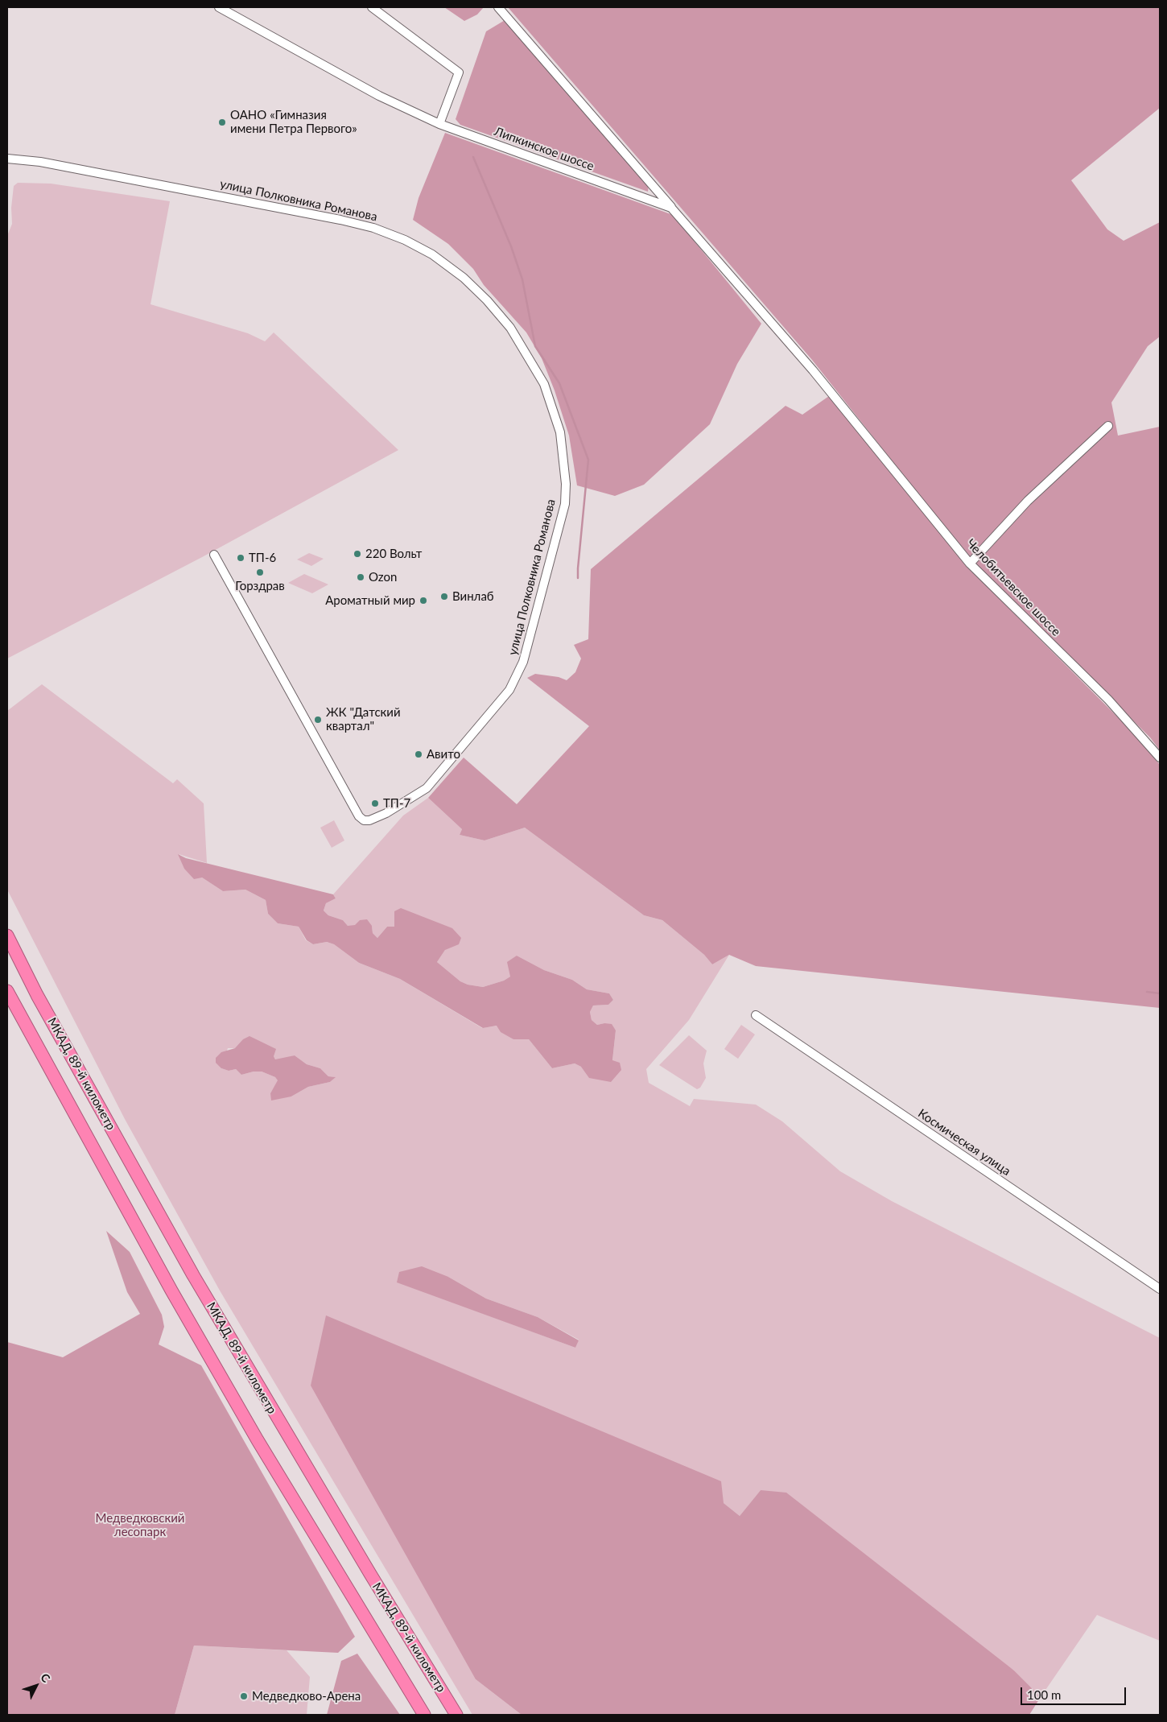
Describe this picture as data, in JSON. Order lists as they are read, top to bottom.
{
  "streets": {
    "highway": ["МКАД, 89-й километр"],
    "street": [
      "Липкинское шоссе",
      "улица Полковника Романова",
      "Челобитьевское шоссе",
      "Космическая улица"
    ]
  },
  "crossings": [
    ["Липкинское шоссе", "Челобитьевское шоссе"]
  ],
  "parks": ["Медведковский лесопарк"],
  "places": [
    "ОАНО «Гимназия имени Петра Первого»",
    "220 Вольт",
    "ТП-6",
    "Горздрав",
    "Ozon",
    "Винлаб",
    "Ароматный мир",
    "ЖК \"Датский квартал\"",
    "Авито",
    "ТП-7",
    "Медведково-Арена"
  ],
  "scale_bar": "100 m",
  "north": "top right"
}
